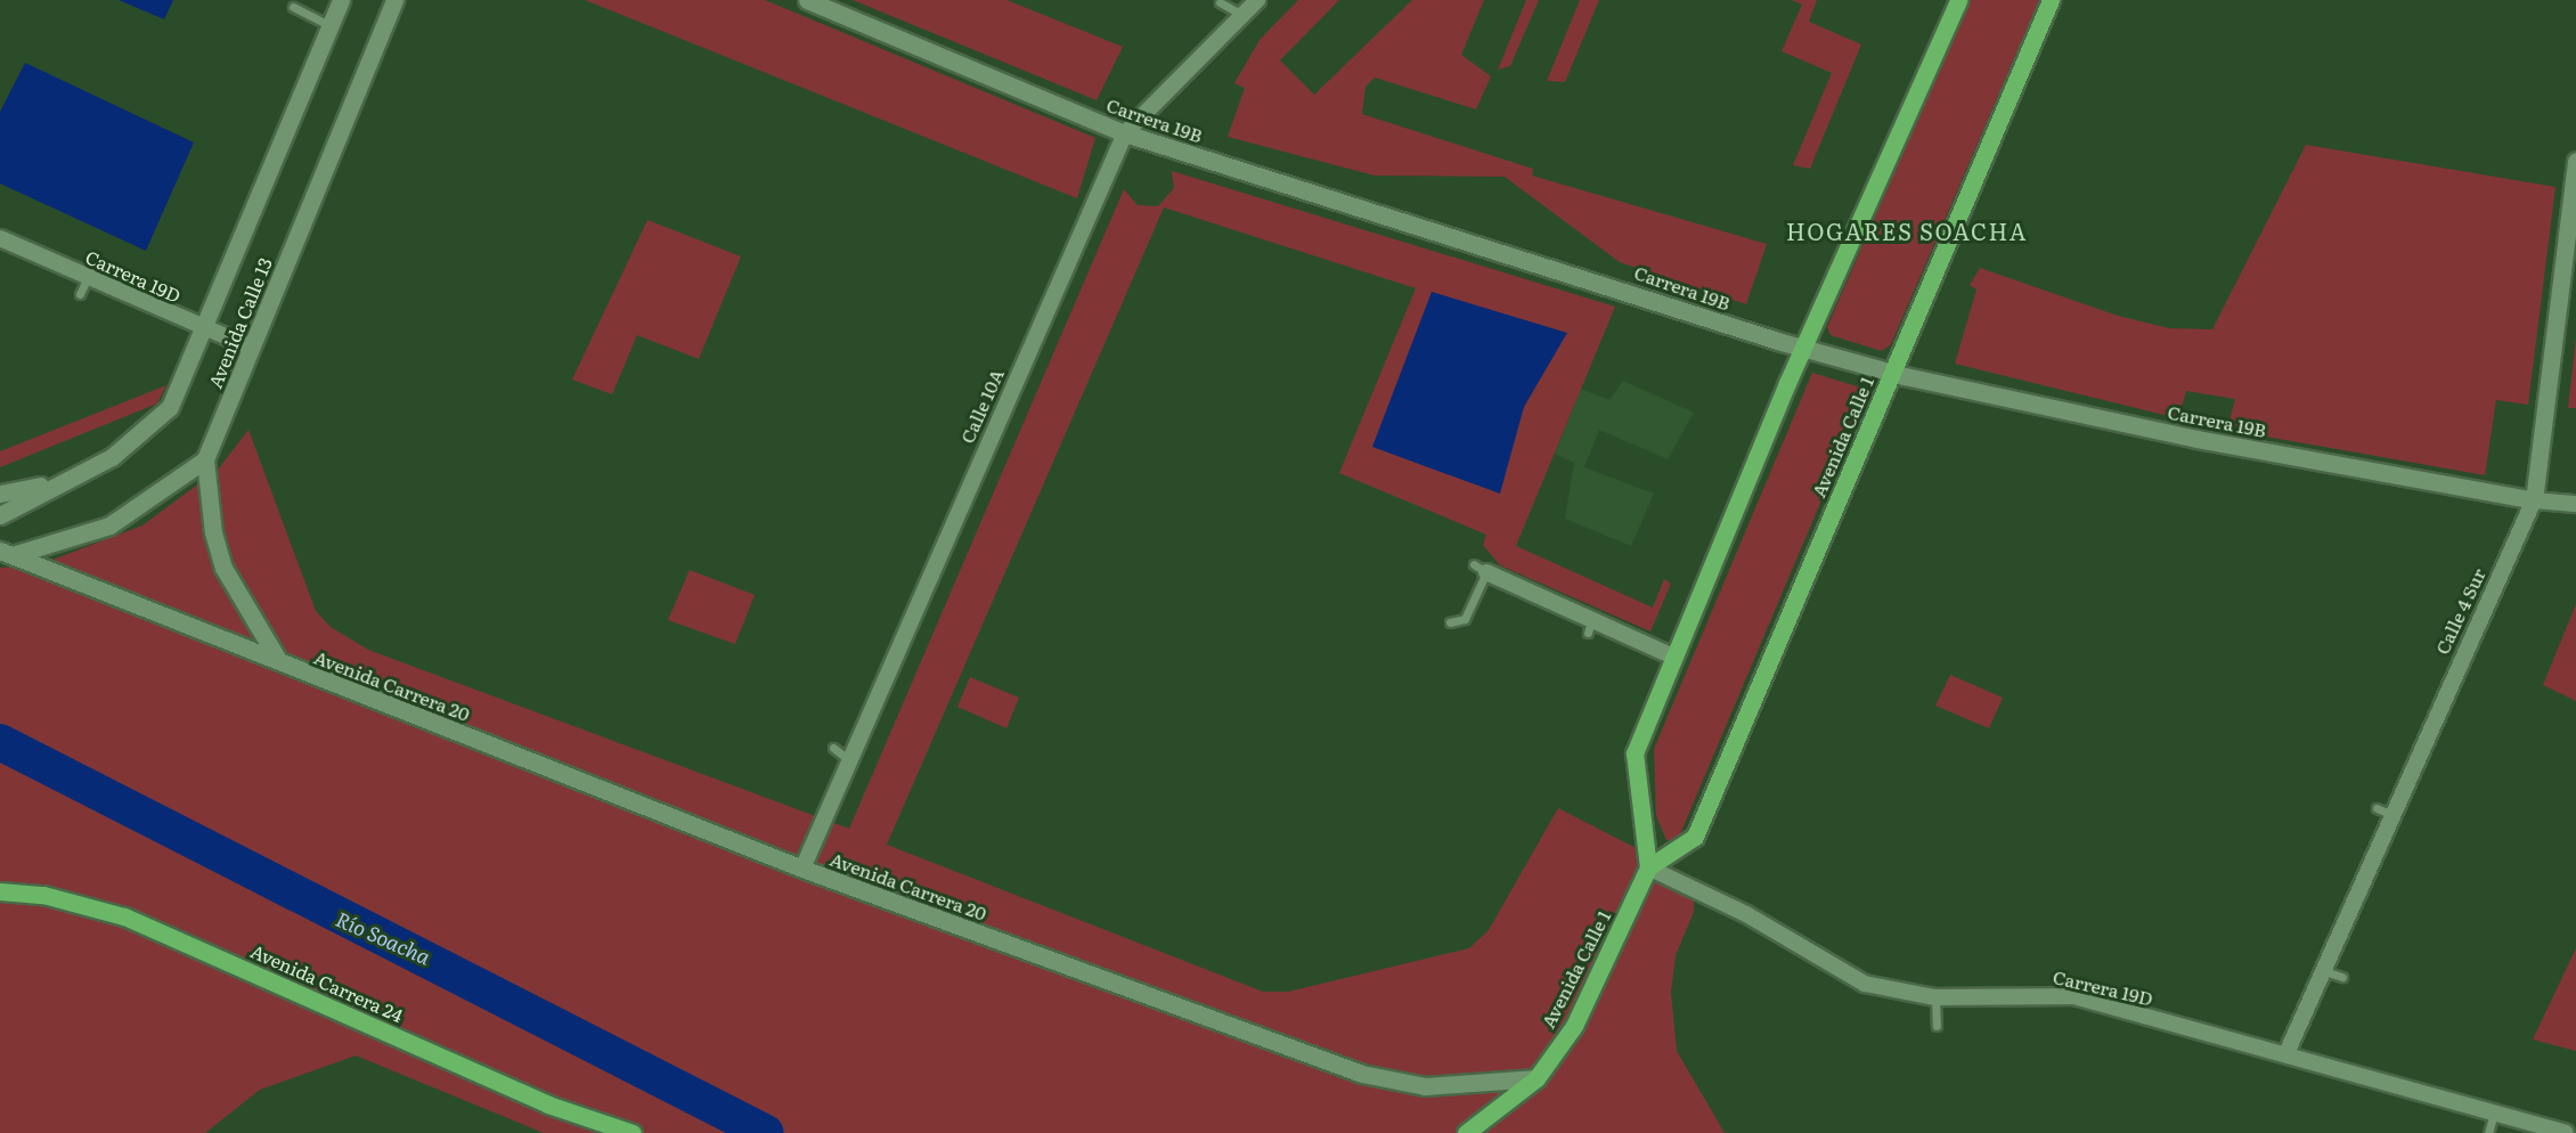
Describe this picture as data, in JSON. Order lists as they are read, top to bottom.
{
  "streets": {
    "main road": ["Avenida Calle 1", "Avenida Carrera 24"],
    "street": [
      "Carrera 19B",
      "Carrera 19D",
      "Avenida Calle 13",
      "Calle 10A",
      "Calle 4 Sur",
      "Avenida Carrera 20"
    ]
  },
  "crossings": [
    ["Carrera 19B", "Calle 10A"],
    ["Carrera 19B", "Avenida Calle 1"],
    ["Carrera 19B", "Calle 4 Sur"],
    ["Carrera 19D", "Avenida Calle 13"],
    ["Carrera 19D", "Avenida Calle 1"],
    ["Carrera 19D", "Calle 4 Sur"],
    ["Calle 10A", "Avenida Carrera 20"],
    ["Avenida Calle 1", "Avenida Carrera 20"]
  ],
  "districts": ["HOGARES SOACHA"],
  "water": ["Río Soacha"]
}
